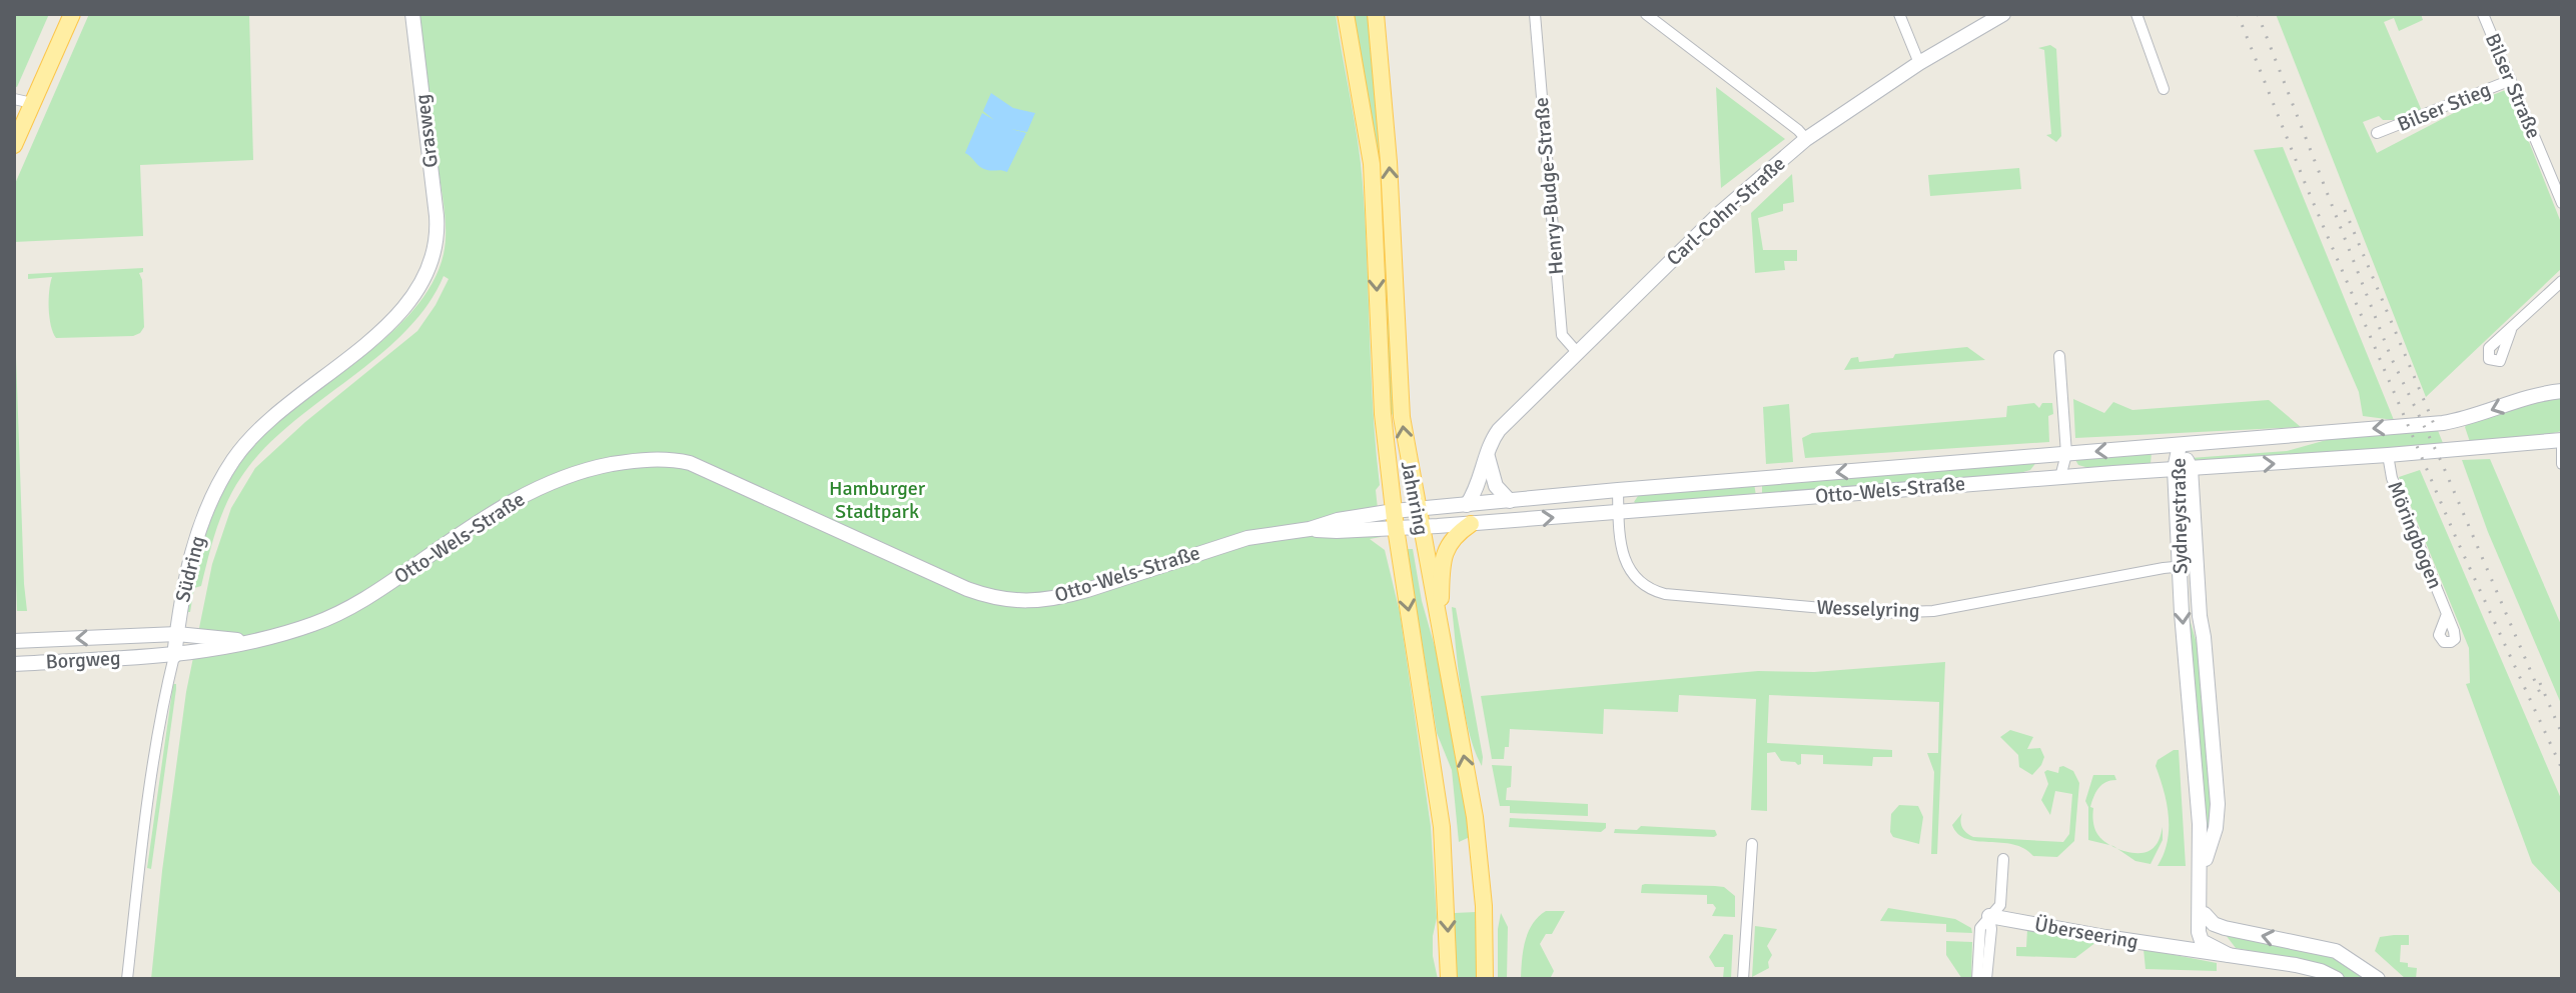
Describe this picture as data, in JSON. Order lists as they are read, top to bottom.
{
  "streets": {
    "main road": ["Jahnring"],
    "street": [
      "Bilser Straße",
      "Bilser Stieg",
      "Grasweg",
      "Henry-Budge-Straße",
      "Carl-Cohn-Straße",
      "Otto-Wels-Straße",
      "Sydneystraße",
      "Möringbogen",
      "Südring",
      "Wesselyring",
      "Borgweg",
      "Überseering"
    ]
  },
  "crossings": [
    ["Bilser Straße", "Bilser Stieg"],
    ["Grasweg", "Südring"],
    ["Henry-Budge-Straße", "Carl-Cohn-Straße"],
    ["Carl-Cohn-Straße", "Otto-Wels-Straße"],
    ["Otto-Wels-Straße", "Jahnring"],
    ["Otto-Wels-Straße", "Sydneystraße"],
    ["Otto-Wels-Straße", "Möringbogen"],
    ["Otto-Wels-Straße", "Südring"],
    ["Otto-Wels-Straße", "Wesselyring"],
    ["Otto-Wels-Straße", "Borgweg"],
    ["Sydneystraße", "Wesselyring"],
    ["Sydneystraße", "Überseering"],
    ["Südring", "Borgweg"]
  ],
  "parks": ["Hamburger Stadtpark"]
}
